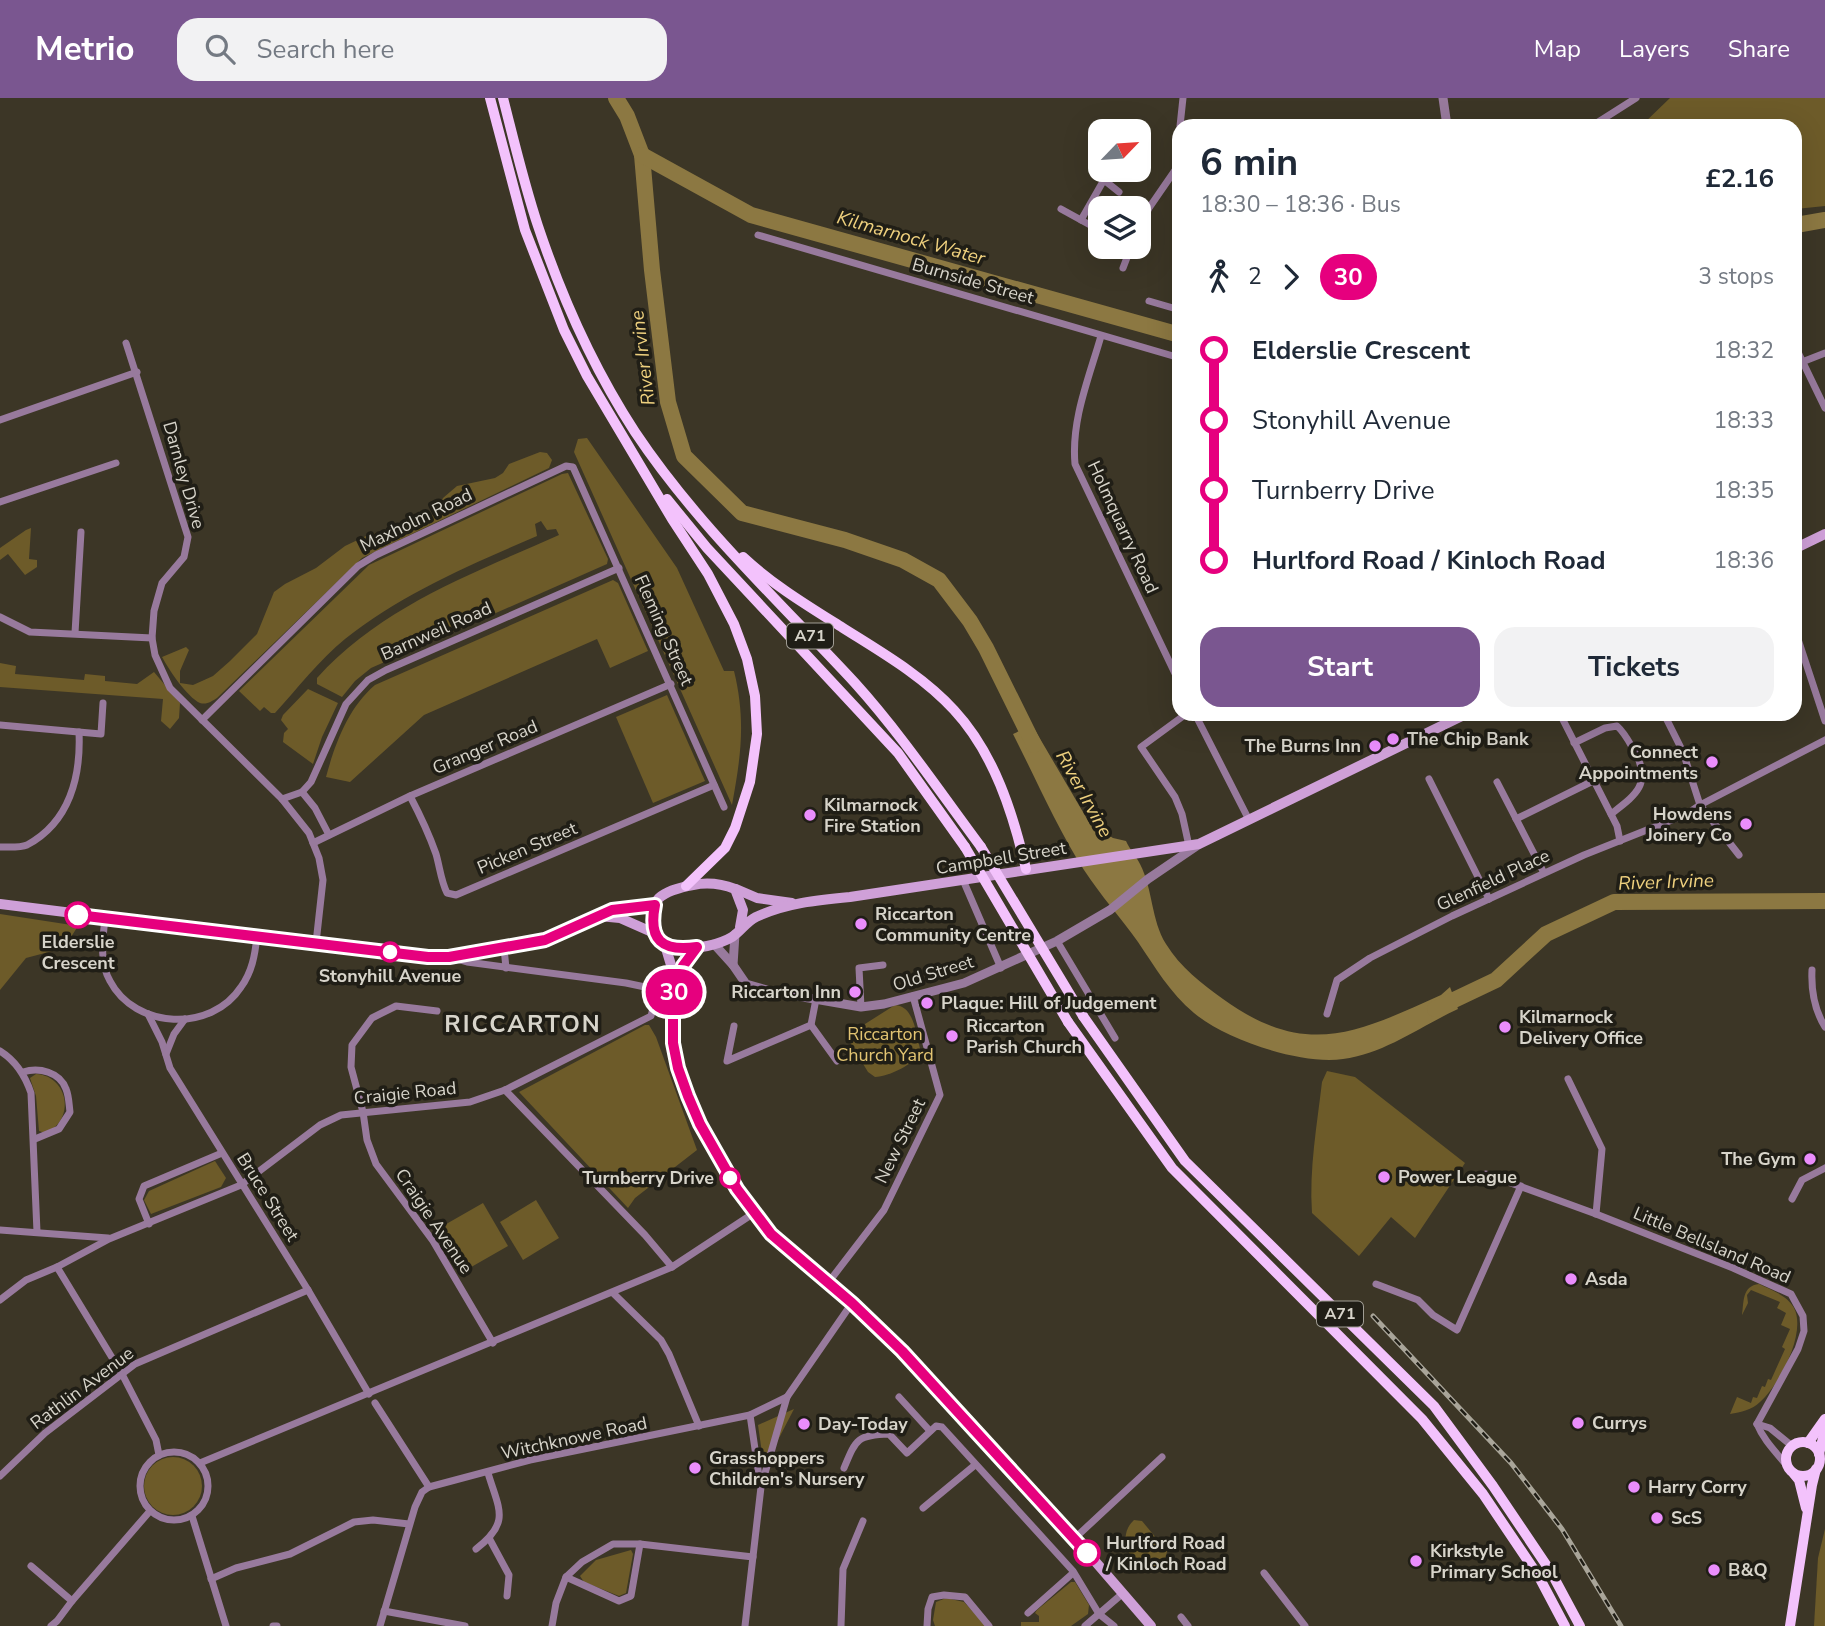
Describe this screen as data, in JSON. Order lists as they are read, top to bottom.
{
  "streets": {
    "main road": ["A71", "Campbell Street"],
    "street": [
      "Burnside Street",
      "Darnley Drive",
      "Maxholm Road",
      "Holmquarry Road",
      "Fleming Street",
      "Barnweil Road",
      "Granger Road",
      "Picken Street",
      "Glenfield Place",
      "Old Street",
      "Craigie Road",
      "New Street",
      "Bruce Street",
      "Craigie Avenue",
      "Little Bellsland Road",
      "Rathlin Avenue",
      "Witchknowe Road"
    ]
  },
  "crossings": [
    ["Burnside Street", "Holmquarry Road"],
    ["Darnley Drive", "Maxholm Road"],
    ["Maxholm Road", "Fleming Street"],
    ["Fleming Street", "Barnweil Road"],
    ["Fleming Street", "Granger Road"],
    ["Fleming Street", "Picken Street"],
    ["Granger Road", "Picken Street"],
    ["Campbell Street", "Old Street"],
    ["Old Street", "New Street"],
    ["Craigie Road", "Bruce Street"],
    ["Craigie Road", "Craigie Avenue"],
    ["Bruce Street", "Rathlin Avenue"]
  ],
  "districts": ["RICCARTON"],
  "water": ["Kilmarnock Water", "River Irvine"],
  "parks": ["Riccarton Church Yard"],
  "places": [
    "The Chip Bank",
    "The Burns Inn",
    "Connect Appointments",
    "Kilmarnock Fire Station",
    "Howdens Joinery Co",
    "Elderslie Crescent",
    "Riccarton Community Centre",
    "Stonyhill Avenue",
    "Riccarton Inn",
    "Plaque: Hill of Judgement",
    "Kilmarnock Delivery Office",
    "Riccarton Parish Church",
    "The Gym",
    "Power League",
    "Turnberry Drive",
    "Asda",
    "Currys",
    "Day-Today",
    "Grasshoppers Children's Nursery",
    "Harry Corry",
    "ScS",
    "Hurlford Road / Kinloch Road",
    "Kirkstyle Primary School",
    "B&Q"
  ],
  "lines": ["bus line 30"],
  "north": "top right",
  "page": {
    "header": "Metrio",
    "search": "Search here",
    "nav": ["Map", "Layers", "Share"],
    "on_map": "30",
    "heading": ["6 min", "18:30 – 18:36 · Bus", "£2.16"],
    "legs": ["2", "30", "3 stops"],
    "list": [
      {
        "name": "Elderslie Crescent",
        "value": "18:32"
      },
      {
        "name": "Stonyhill Avenue",
        "value": "18:33"
      },
      {
        "name": "Turnberry Drive",
        "value": "18:35"
      },
      {
        "name": "Hurlford Road / Kinloch Road",
        "value": "18:36"
      }
    ],
    "buttons": ["Start", "Tickets"]
  }
}
